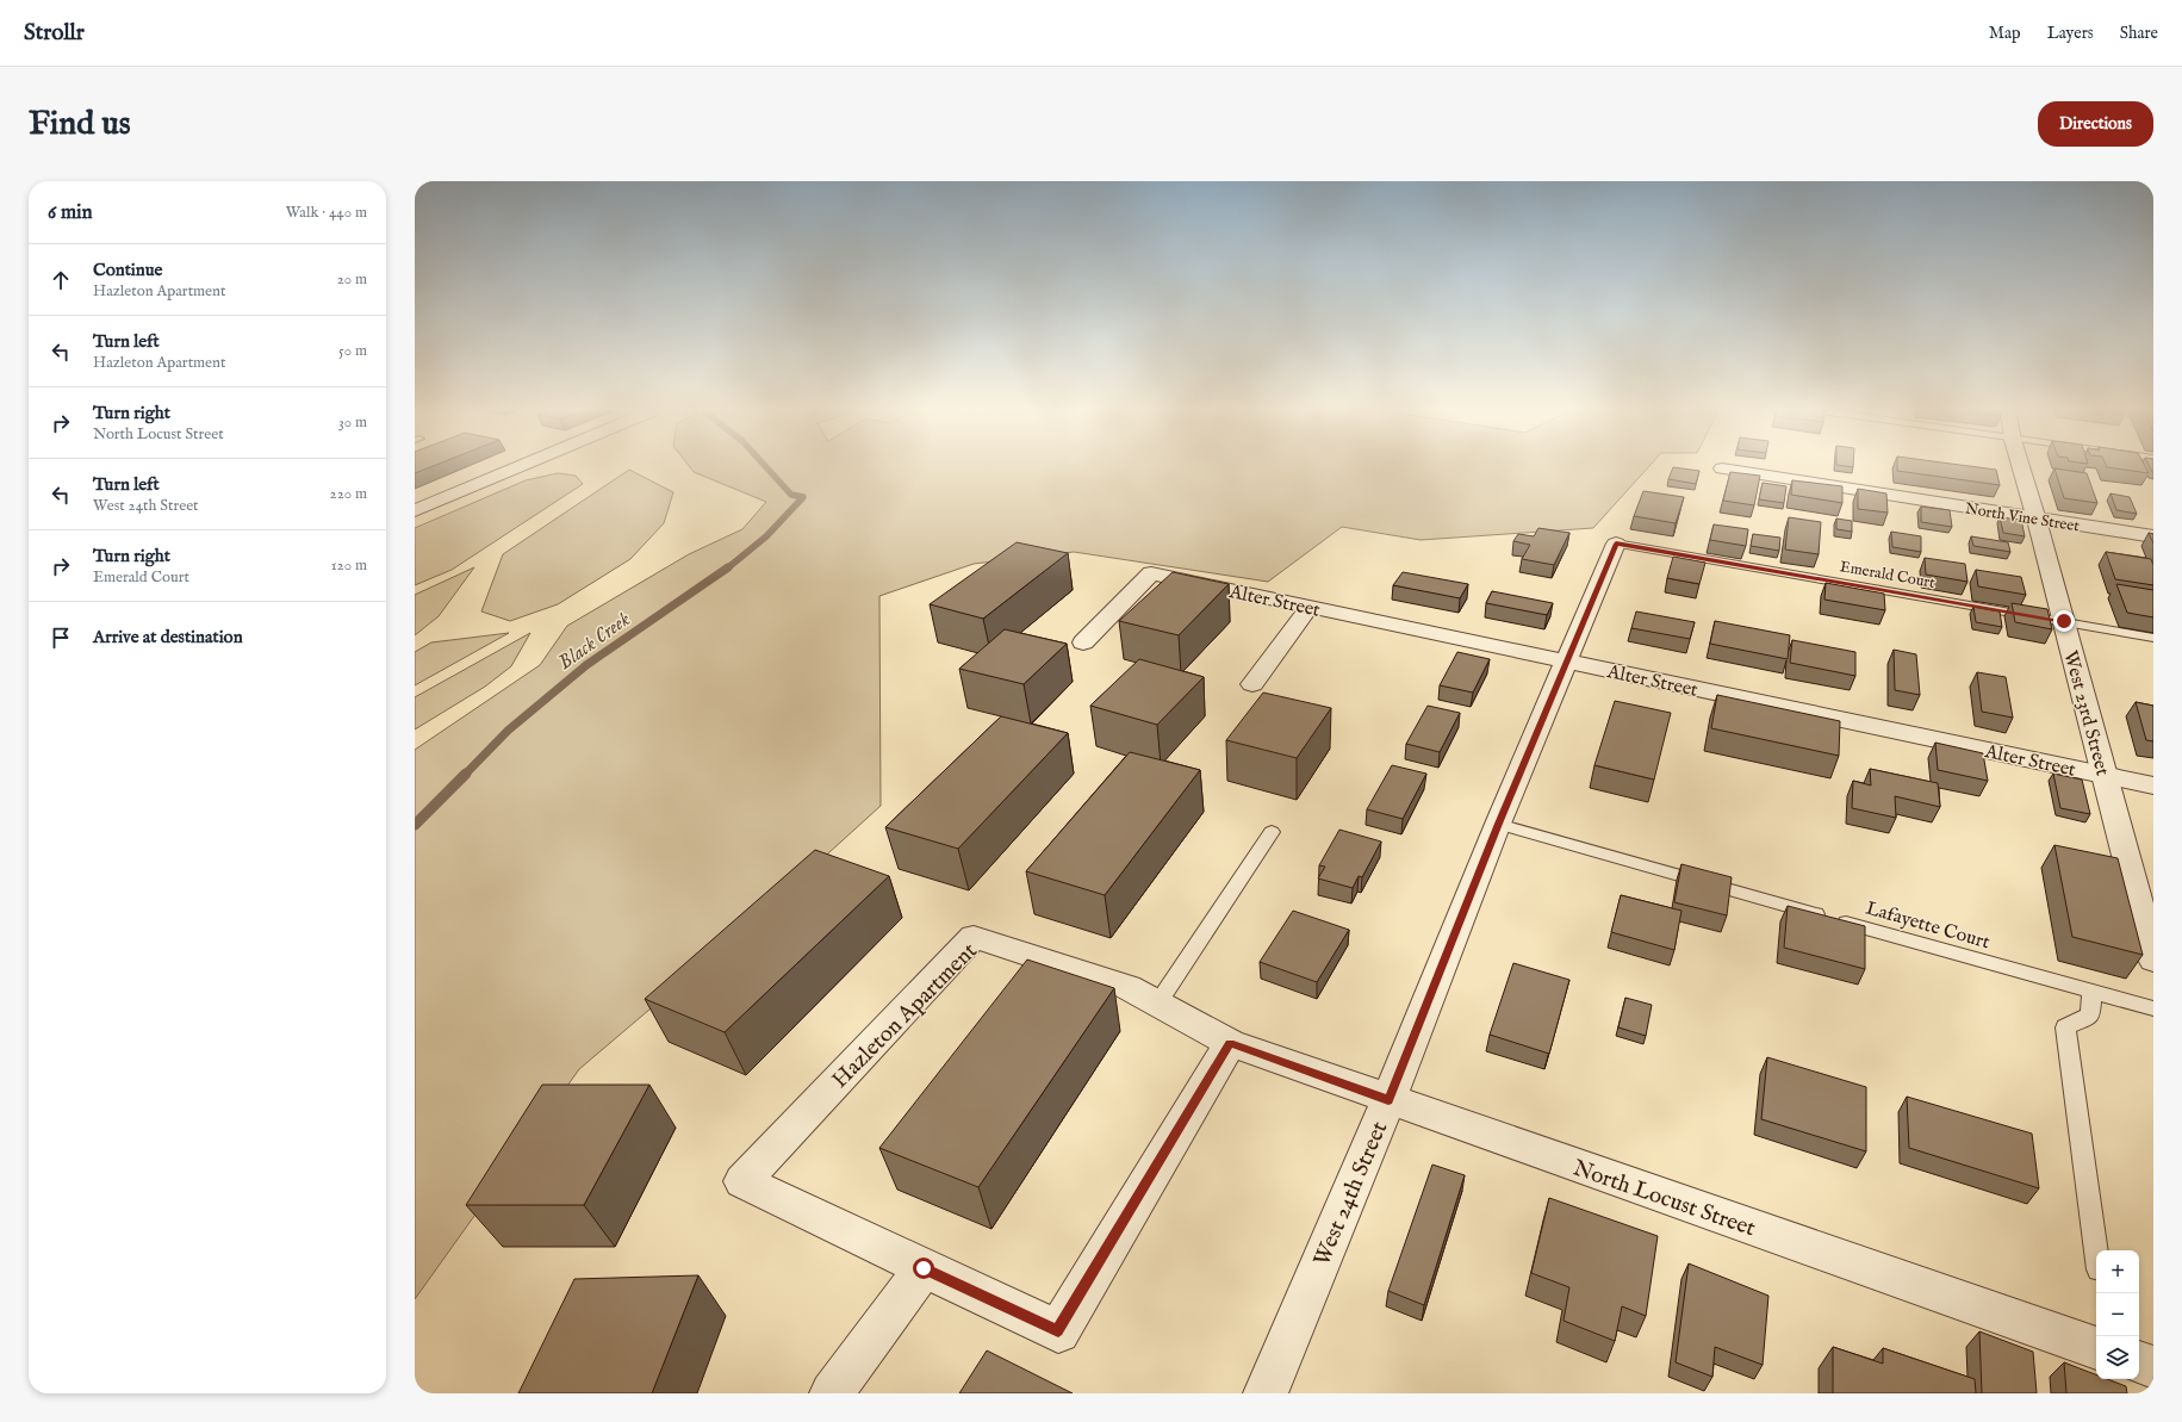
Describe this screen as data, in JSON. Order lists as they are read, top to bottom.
{
  "streets": {
    "street": [
      "North Vine Street",
      "Alter Street",
      "West 23rd Street",
      "Hazleton Apartment",
      "West 24th Street",
      "North Locust Street"
    ],
    "lane": ["Emerald Court", "Lafayette Court"]
  },
  "crossings": [
    ["North Vine Street", "West 23rd Street"],
    ["Emerald Court", "West 23rd Street"],
    ["Emerald Court", "West 24th Street"],
    ["Alter Street", "West 23rd Street"],
    ["Alter Street", "West 24th Street"],
    ["Lafayette Court", "West 24th Street"],
    ["Hazleton Apartment", "North Locust Street"],
    ["West 24th Street", "North Locust Street"]
  ],
  "water": ["Black Creek"],
  "page": {
    "header": "Strollr",
    "nav": ["Map", "Layers", "Share"],
    "buttons": "Directions",
    "title": "Find us",
    "heading": ["6 min", "Walk · 440 m"],
    "list": [
      ["Continue", "Hazleton Apartment", "20 m"],
      ["Turn left", "Hazleton Apartment", "50 m"],
      ["Turn right", "North Locust Street", "30 m"],
      ["Turn left", "West 24th Street", "220 m"],
      ["Turn right", "Emerald Court", "120 m"],
      "Arrive at destination"
    ],
    "map_buttons": ["+", "−"]
  }
}
